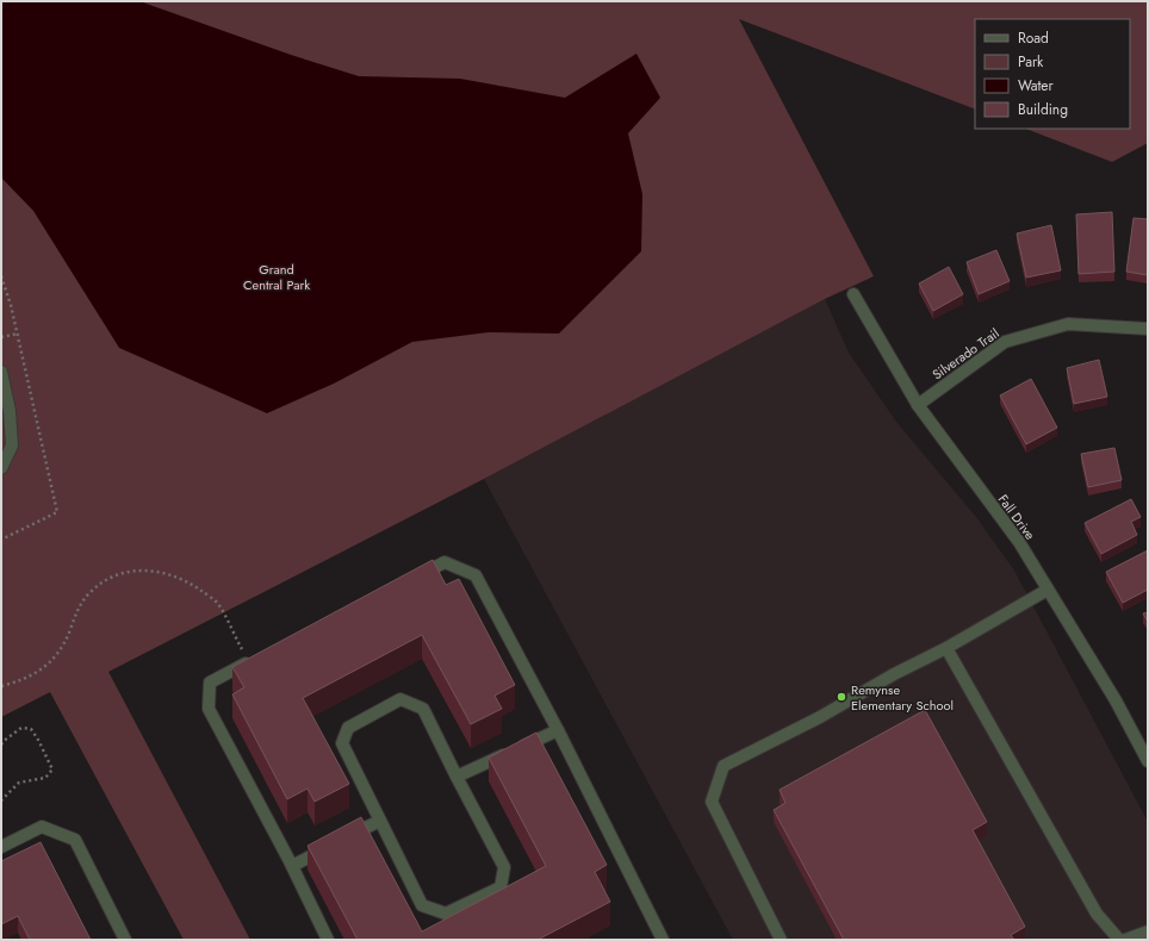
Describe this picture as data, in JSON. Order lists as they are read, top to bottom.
{
  "streets": {
    "street": ["Silverado Trail", "Fall Drive"]
  },
  "crossings": [
    ["Silverado Trail", "Fall Drive"]
  ],
  "parks": ["Grand Central Park"],
  "places": ["Remynse Elementary School"],
  "legend": [
    "Road",
    "Park",
    "Water",
    "Building"
  ]
}
